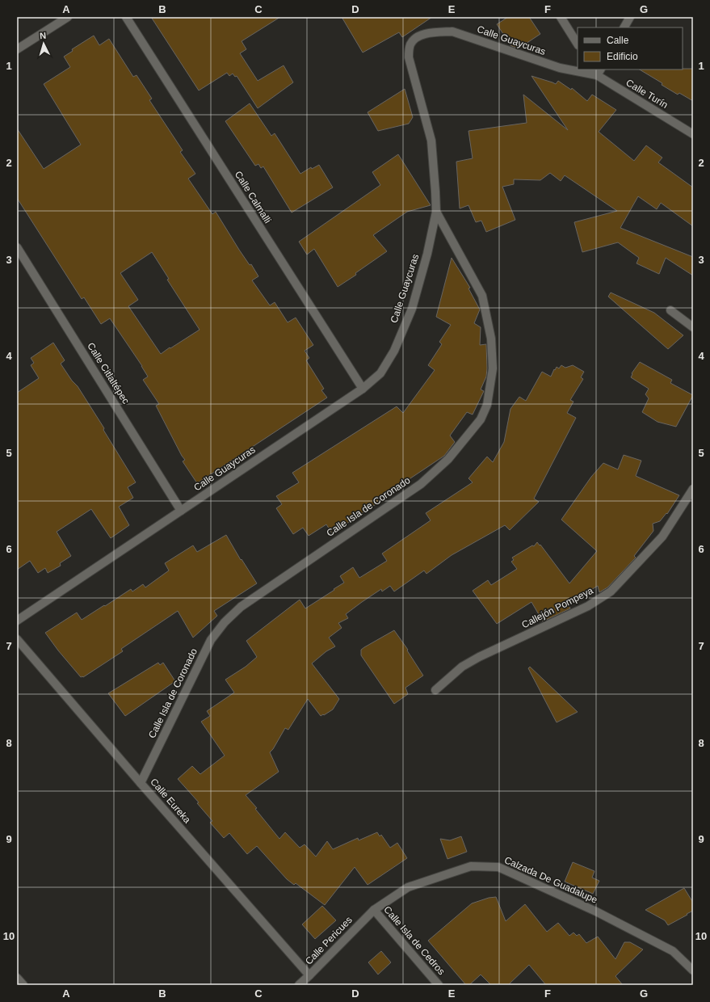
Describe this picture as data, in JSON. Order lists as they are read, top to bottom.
{
  "streets": {
    "street": [
      "Calle Guaycuras",
      "Calle Turín",
      "Calle Calmalli",
      "Calle Citlaltépec",
      "Calle Isla de Coronado",
      "Callejón Pompeya",
      "Calle Eureka",
      "Calzada De Guadalupe",
      "Calle Pericues",
      "Calle Isla de Cedros"
    ]
  },
  "crossings": [
    ["Calle Guaycuras", "Calle Turín"],
    ["Calle Guaycuras", "Calle Calmalli"],
    ["Calle Guaycuras", "Calle Citlaltépec"],
    ["Calle Guaycuras", "Calle Isla de Coronado"],
    ["Calle Isla de Coronado", "Calle Eureka"],
    ["Calle Eureka", "Calle Pericues"],
    ["Calzada De Guadalupe", "Calle Pericues"],
    ["Calzada De Guadalupe", "Calle Isla de Cedros"],
    ["Calle Pericues", "Calle Isla de Cedros"]
  ],
  "legend": ["Calle", "Edificio"],
  "north": "top",
  "grid": {
    "columns": [
      "A",
      "B",
      "C",
      "D",
      "E",
      "F",
      "G"
    ],
    "rows": [
      "1",
      "2",
      "3",
      "4",
      "5",
      "6",
      "7",
      "8",
      "9",
      "10"
    ]
  }
}
